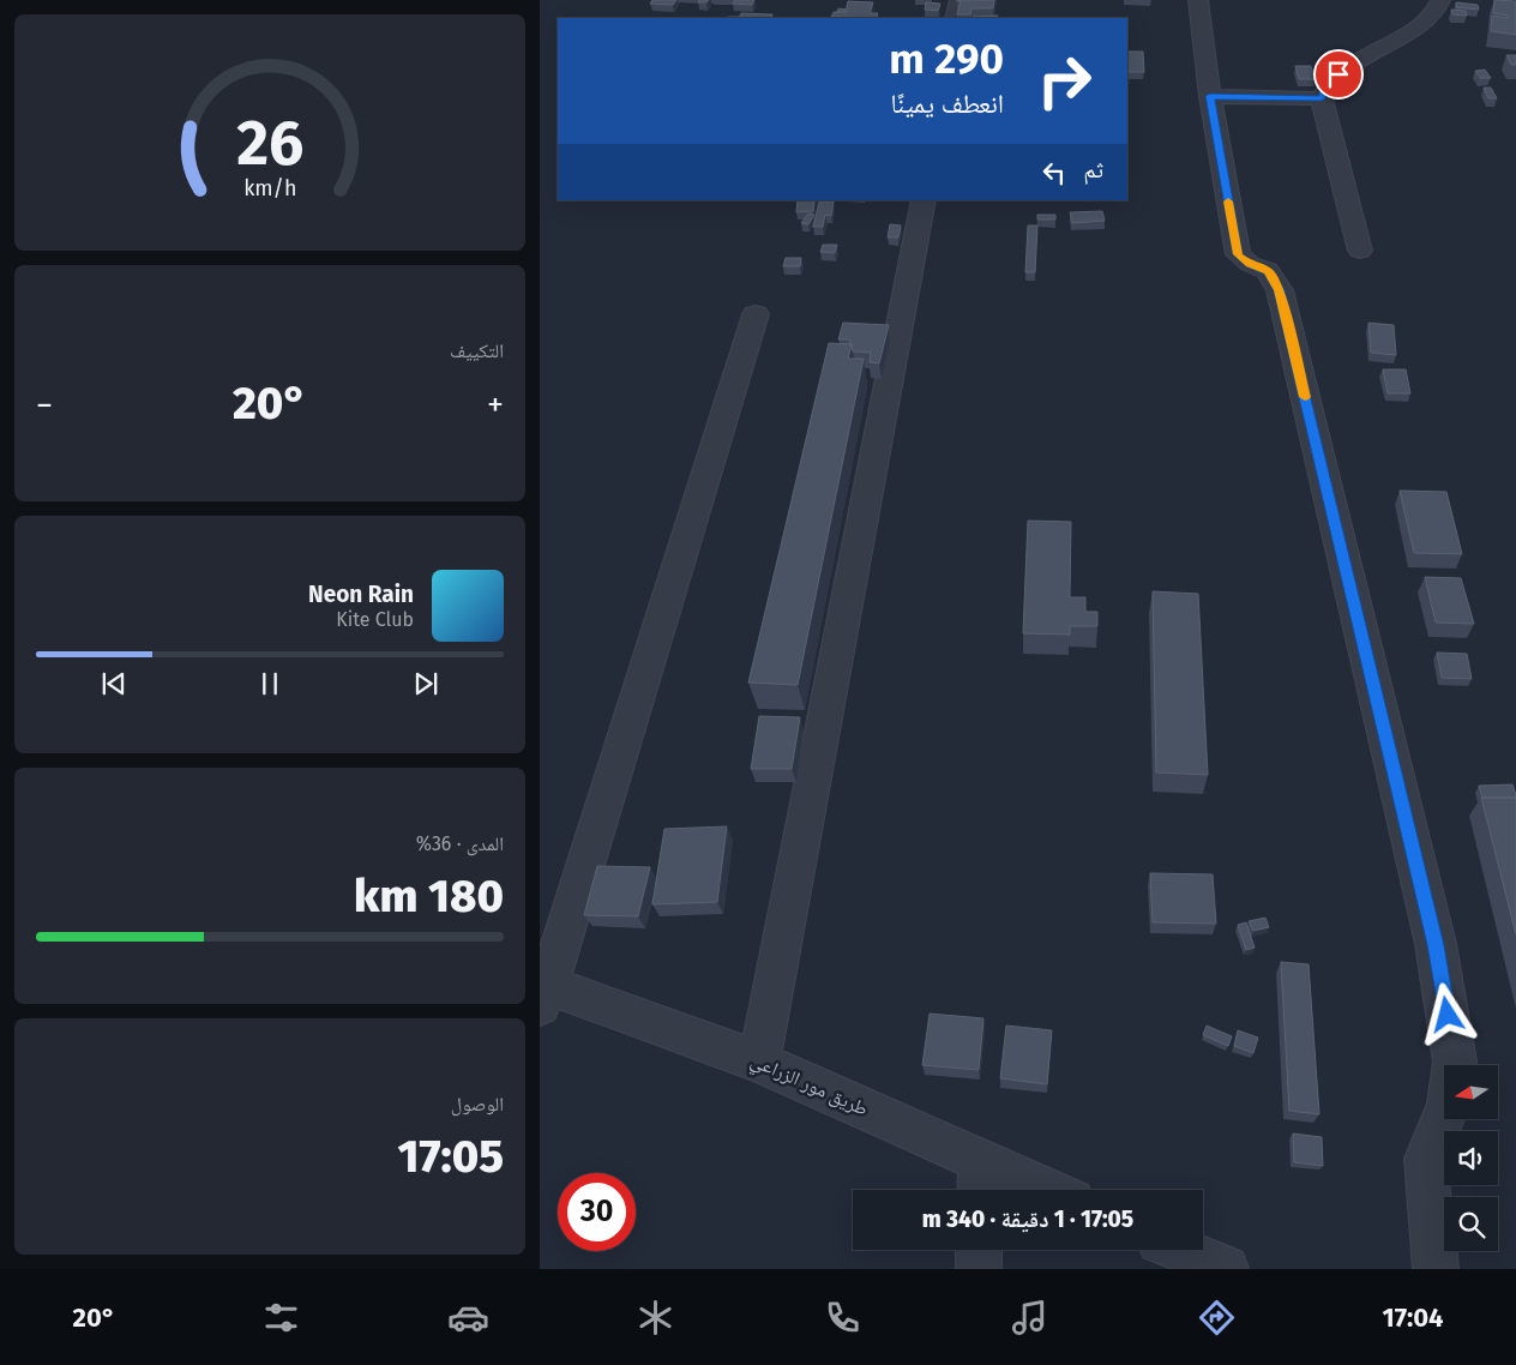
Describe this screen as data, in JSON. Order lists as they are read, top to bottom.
{
  "streets": {
    "street": ["طريق مور الزراعي"]
  },
  "north": "left",
  "page": {
    "turn": ["290 m", "انعطف يمينًا"],
    "then": "ثم",
    "tile": [
      "التكييف",
      ["المدى · 36%", "180 km"],
      ["الوصول", "17:05"]
    ],
    "heat": ["−", "20°", "+"],
    "song": ["Neon Rain", "Kite Club"],
    "limit": "30",
    "trip": "17:05 · 1 دقيقة · 340 m",
    "tabs": ["17:04", "20°"],
    "gauge": ["26", "km/h"]
  }
}
